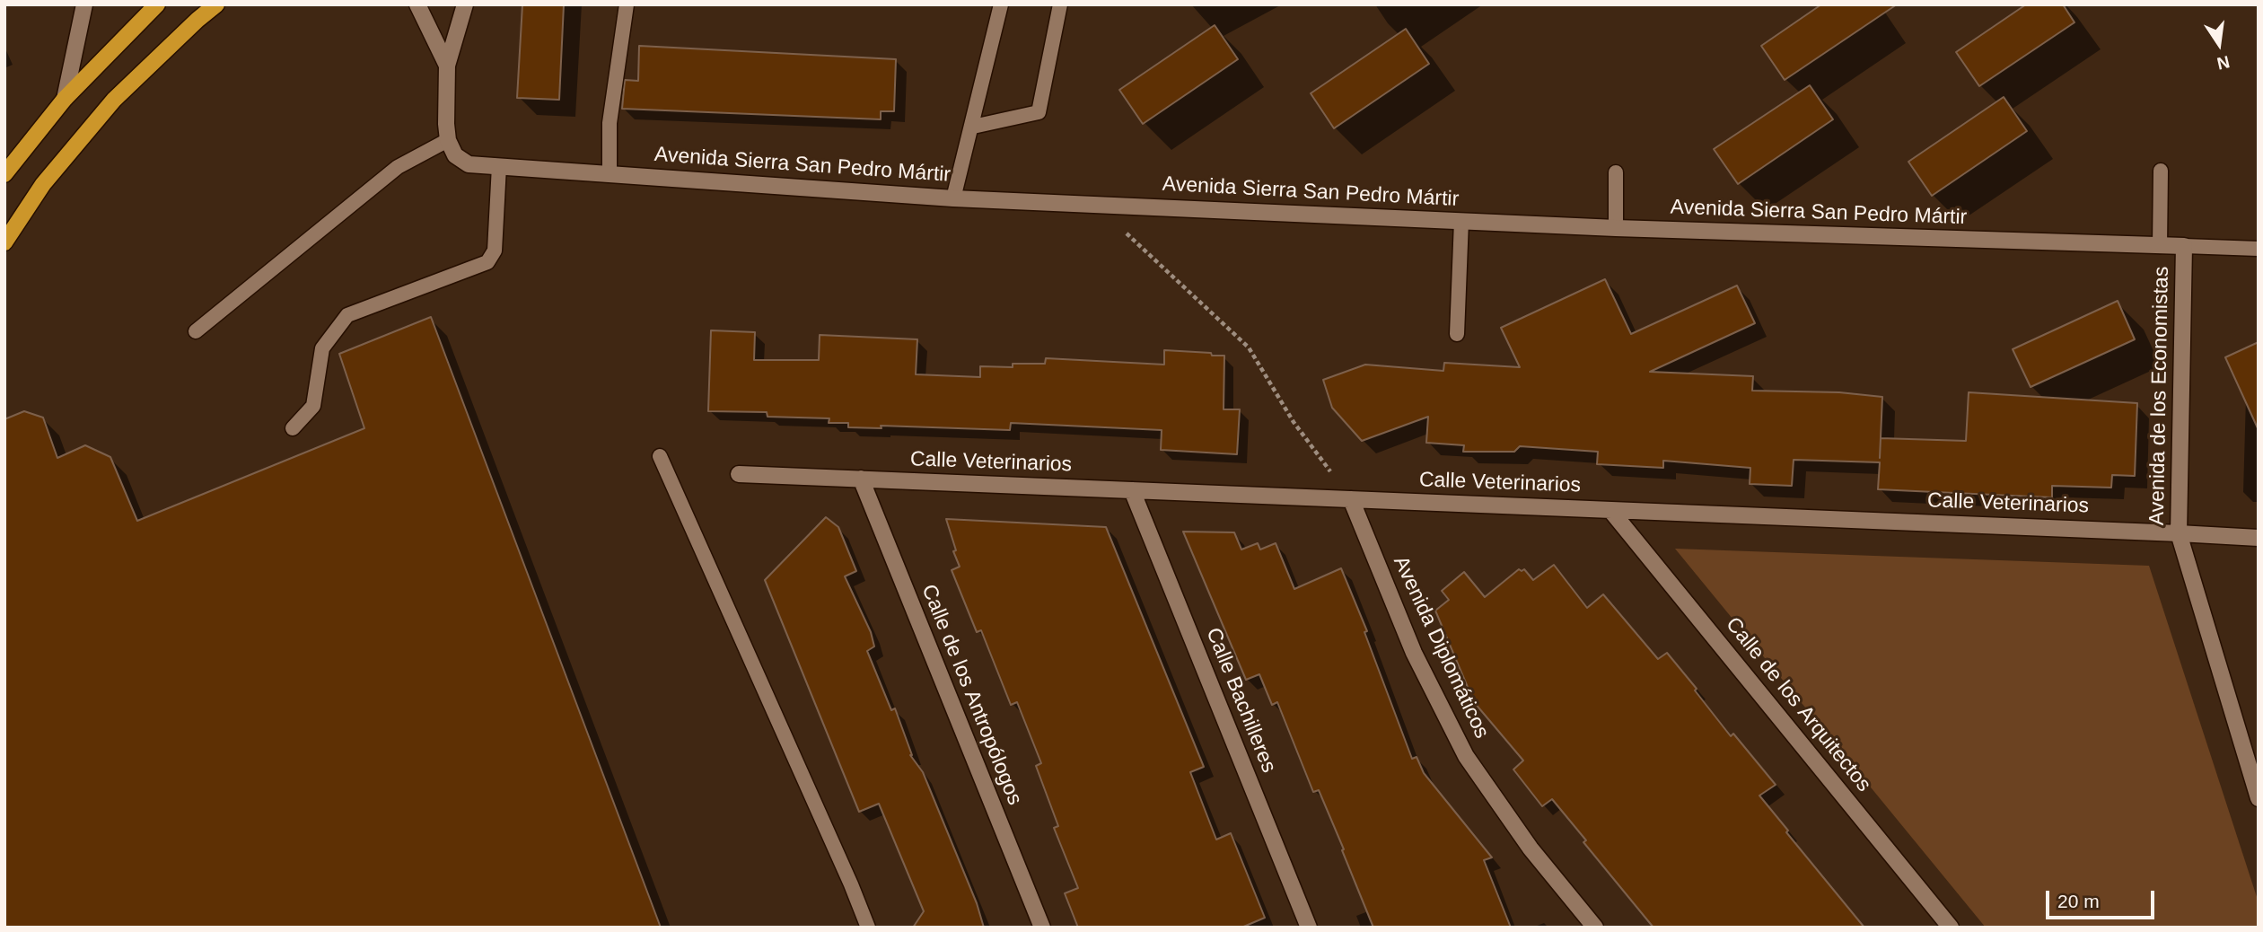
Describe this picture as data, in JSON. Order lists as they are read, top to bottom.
{
  "streets": {
    "street": [
      "Avenida Sierra San Pedro Mártir",
      "Avenida de los Economistas",
      "Calle Veterinarios",
      "Avenida Diplomáticos",
      "Calle de los Antropólogos",
      "Calle Bachilleres",
      "Calle de los Arquitectos"
    ]
  },
  "crossings": [
    ["Avenida Sierra San Pedro Mártir", "Avenida de los Economistas"],
    ["Avenida de los Economistas", "Calle Veterinarios"],
    ["Calle Veterinarios", "Avenida Diplomáticos"],
    ["Calle Veterinarios", "Calle de los Antropólogos"],
    ["Calle Veterinarios", "Calle Bachilleres"],
    ["Calle Veterinarios", "Calle de los Arquitectos"]
  ],
  "scale_bar": "20 m",
  "north": "bottom"
}
